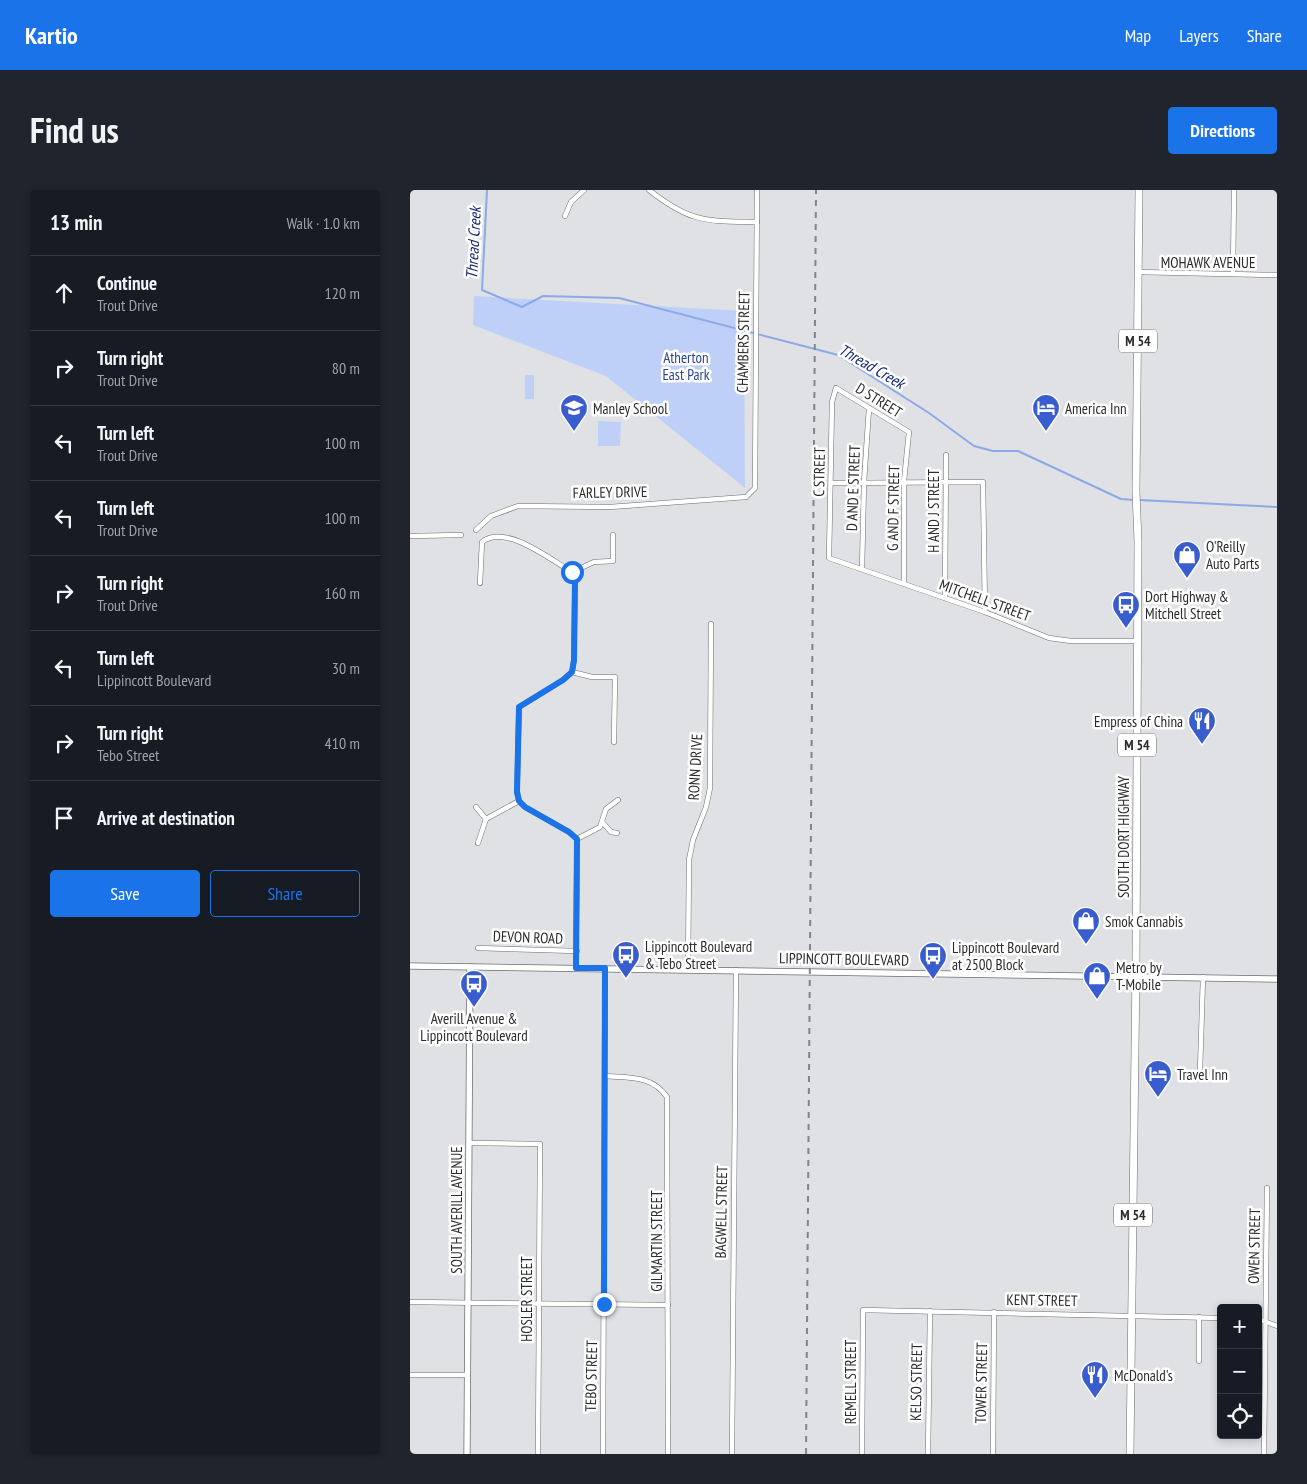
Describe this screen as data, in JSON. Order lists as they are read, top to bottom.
{
  "streets": {
    "main road": ["M 54", "SOUTH DORT HIGHWAY"],
    "street": [
      "MOHAWK AVENUE",
      "CHAMBERS STREET",
      "D STREET",
      "C STREET",
      "D AND E STREET",
      "FARLEY DRIVE",
      "G AND F STREET",
      "H AND J STREET",
      "MITCHELL STREET",
      "RONN DRIVE",
      "DEVON ROAD",
      "LIPPINCOTT BOULEVARD",
      "SOUTH AVERILL AVENUE",
      "BAGWELL STREET",
      "GILMARTIN STREET",
      "OWEN STREET",
      "HOSLER STREET",
      "KENT STREET",
      "TEBO STREET",
      "REMELL STREET",
      "KELSO STREET",
      "TOWER STREET"
    ]
  },
  "crossings": [
    ["MOHAWK AVENUE", "SOUTH DORT HIGHWAY"],
    ["CHAMBERS STREET", "FARLEY DRIVE"],
    ["D STREET", "C STREET"],
    ["D STREET", "D AND E STREET"],
    ["D STREET", "G AND F STREET"],
    ["C STREET", "MITCHELL STREET"],
    ["D AND E STREET", "MITCHELL STREET"],
    ["G AND F STREET", "MITCHELL STREET"],
    ["H AND J STREET", "MITCHELL STREET"],
    ["MITCHELL STREET", "SOUTH DORT HIGHWAY"],
    ["RONN DRIVE", "LIPPINCOTT BOULEVARD"],
    ["SOUTH DORT HIGHWAY", "LIPPINCOTT BOULEVARD"],
    ["SOUTH DORT HIGHWAY", "KENT STREET"],
    ["LIPPINCOTT BOULEVARD", "SOUTH AVERILL AVENUE"],
    ["LIPPINCOTT BOULEVARD", "BAGWELL STREET"],
    ["LIPPINCOTT BOULEVARD", "TEBO STREET"],
    ["SOUTH AVERILL AVENUE", "HOSLER STREET"],
    ["GILMARTIN STREET", "TEBO STREET"],
    ["KENT STREET", "REMELL STREET"],
    ["KENT STREET", "KELSO STREET"],
    ["KENT STREET", "TOWER STREET"]
  ],
  "water": ["Thread Creek"],
  "parks": ["Atherton East Park"],
  "places": {
    "school or university": ["Manley School"],
    "hotel": ["America Inn", "Travel Inn"],
    "shop": ["O'Reilly Auto Parts", "Smok Cannabis", "Metro by T-Mobile"],
    "bus stop": [
      "Dort Highway & Mitchell Street",
      "Lippincott Boulevard & Tebo Street",
      "Lippincott Boulevard at 2500 Block",
      "Averill Avenue & Lippincott Boulevard"
    ],
    "restaurant": ["Empress of China", "McDonald's"]
  },
  "page": {
    "header": "Kartio",
    "nav": ["Map", "Layers", "Share"],
    "title": "Find us",
    "buttons": [
      "Directions",
      ["Save", "Share"]
    ],
    "heading": ["13 min", "Walk · 1.0 km"],
    "list": [
      ["Continue", "Trout Drive", "120 m"],
      ["Turn right", "Trout Drive", "80 m"],
      ["Turn left", "Trout Drive", "100 m"],
      ["Turn left", "Trout Drive", "100 m"],
      ["Turn right", "Trout Drive", "160 m"],
      ["Turn left", "Lippincott Boulevard", "30 m"],
      ["Turn right", "Tebo Street", "410 m"],
      "Arrive at destination"
    ],
    "map_buttons": ["+", "−"]
  }
}
